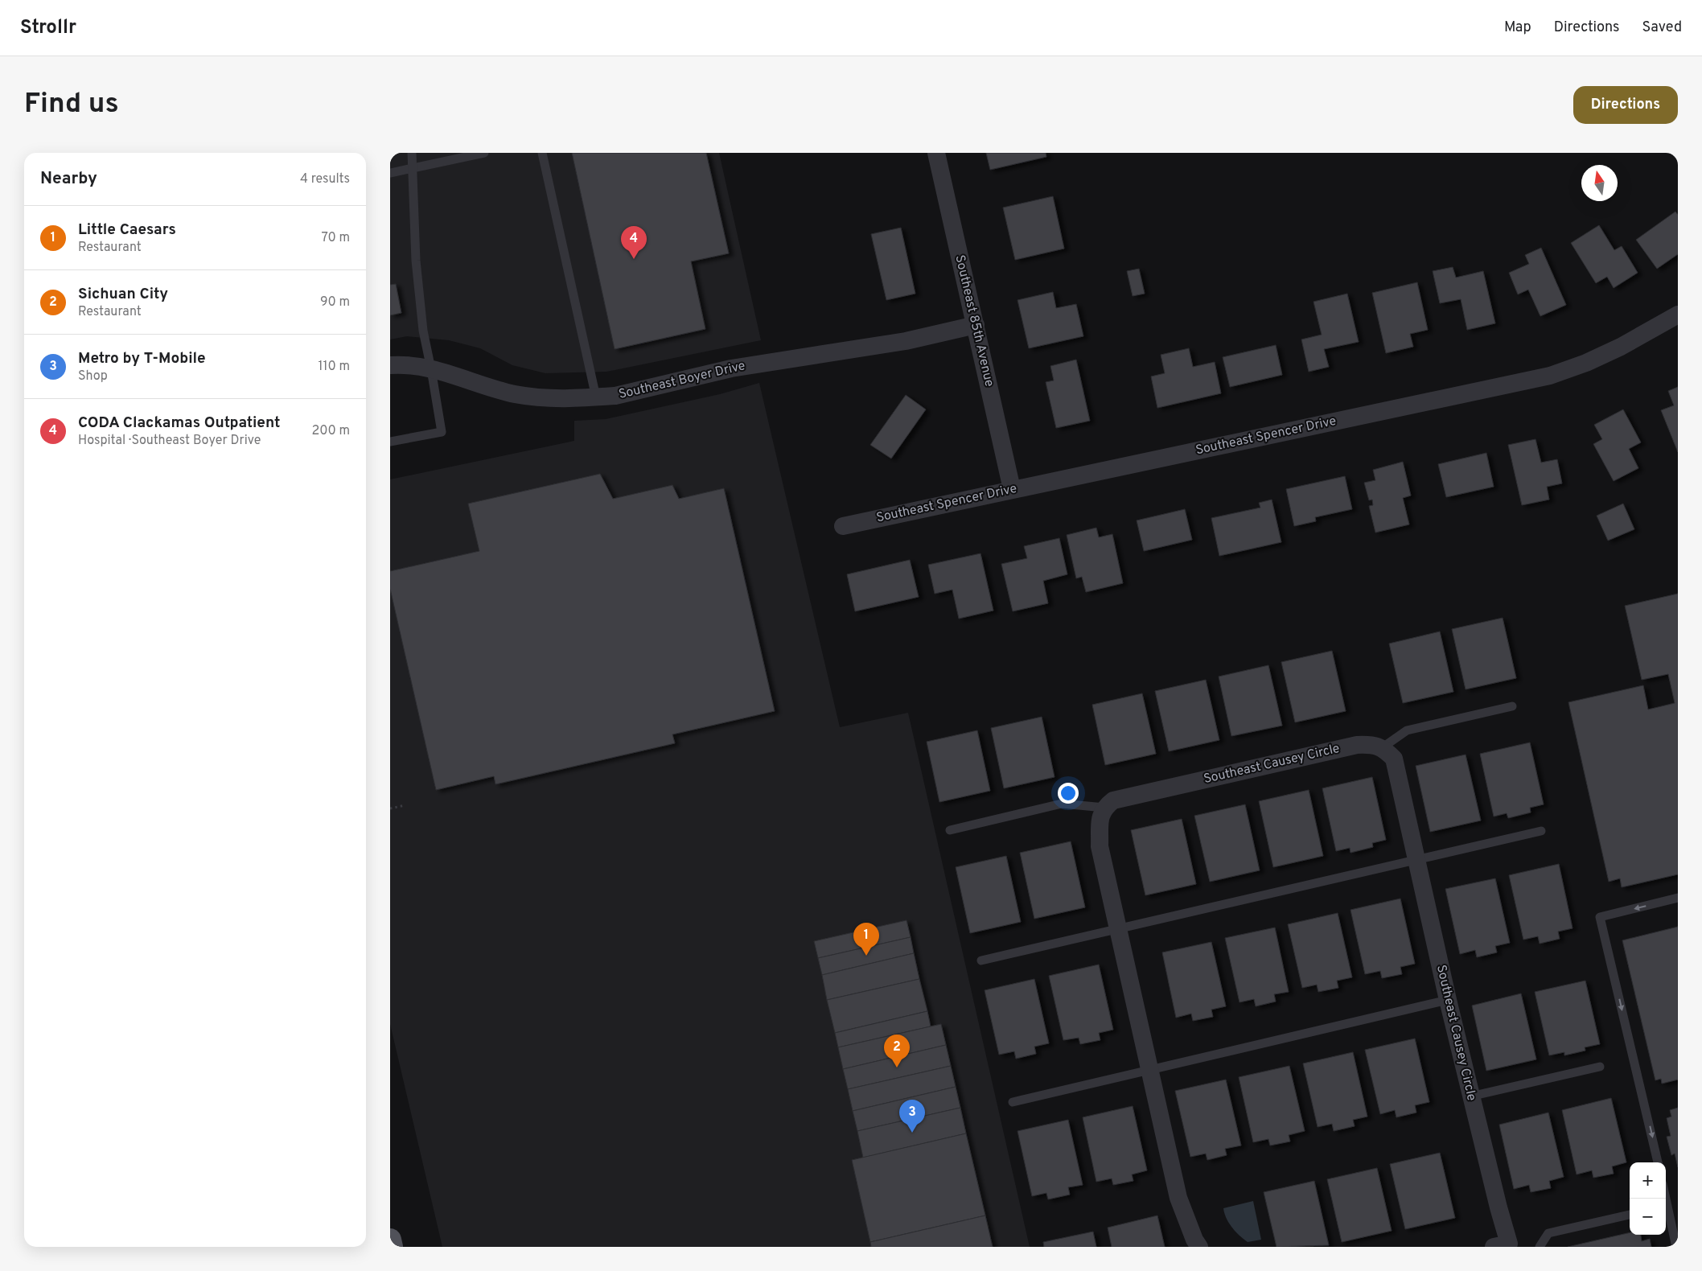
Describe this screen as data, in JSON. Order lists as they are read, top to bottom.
{
  "streets": {
    "street": [
      "Southeast 85th Avenue",
      "Southeast Boyer Drive",
      "Southeast Spencer Drive",
      "Southeast Causey Circle"
    ]
  },
  "crossings": [
    ["Southeast 85th Avenue", "Southeast Boyer Drive"],
    ["Southeast 85th Avenue", "Southeast Spencer Drive"]
  ],
  "north": "top",
  "page": {
    "header": "Strollr",
    "nav": ["Map", "Directions", "Saved"],
    "buttons": "Directions",
    "title": "Find us",
    "heading": ["Nearby", "4 results"],
    "list": [
      {
        "mark": "1",
        "name": "Little Caesars",
        "note": "Restaurant",
        "value": "70 m"
      },
      {
        "mark": "2",
        "name": "Sichuan City",
        "note": "Restaurant",
        "value": "90 m"
      },
      {
        "mark": "3",
        "name": "Metro by T-Mobile",
        "note": "Shop",
        "value": "110 m"
      },
      {
        "mark": "4",
        "name": "CODA Clackamas Outpatient",
        "note": "Hospital · Southeast Boyer Drive",
        "value": "200 m"
      }
    ],
    "pins": [
      "4",
      "1",
      "2",
      "3"
    ],
    "map_buttons": ["+", "−"]
  }
}
